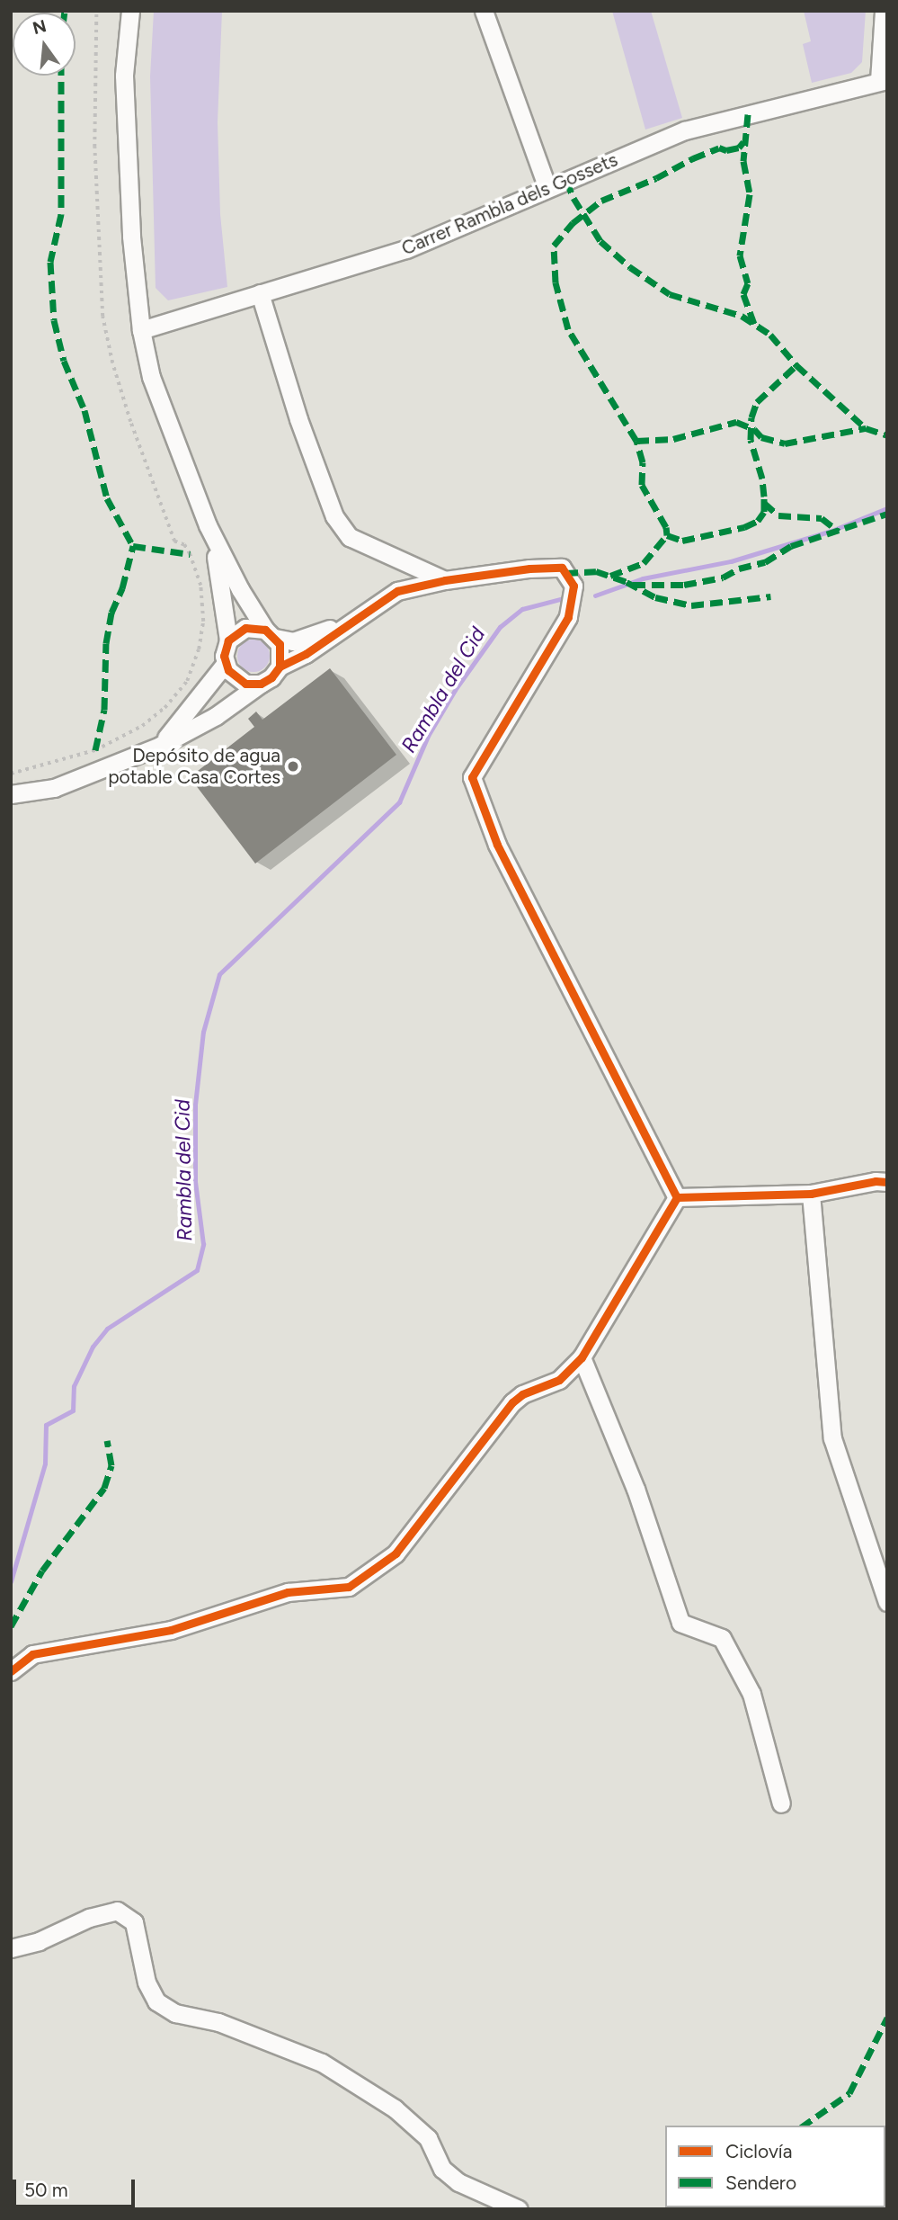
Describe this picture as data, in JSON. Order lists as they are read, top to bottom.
{
  "streets": {
    "street": ["Carrer Rambla dels Gossets"]
  },
  "water": ["Rambla del Cid"],
  "places": ["Depósito de agua potable Casa Cortes"],
  "legend": ["Ciclovía", "Sendero"],
  "scale_bar": "50 m",
  "north": "top"
}
